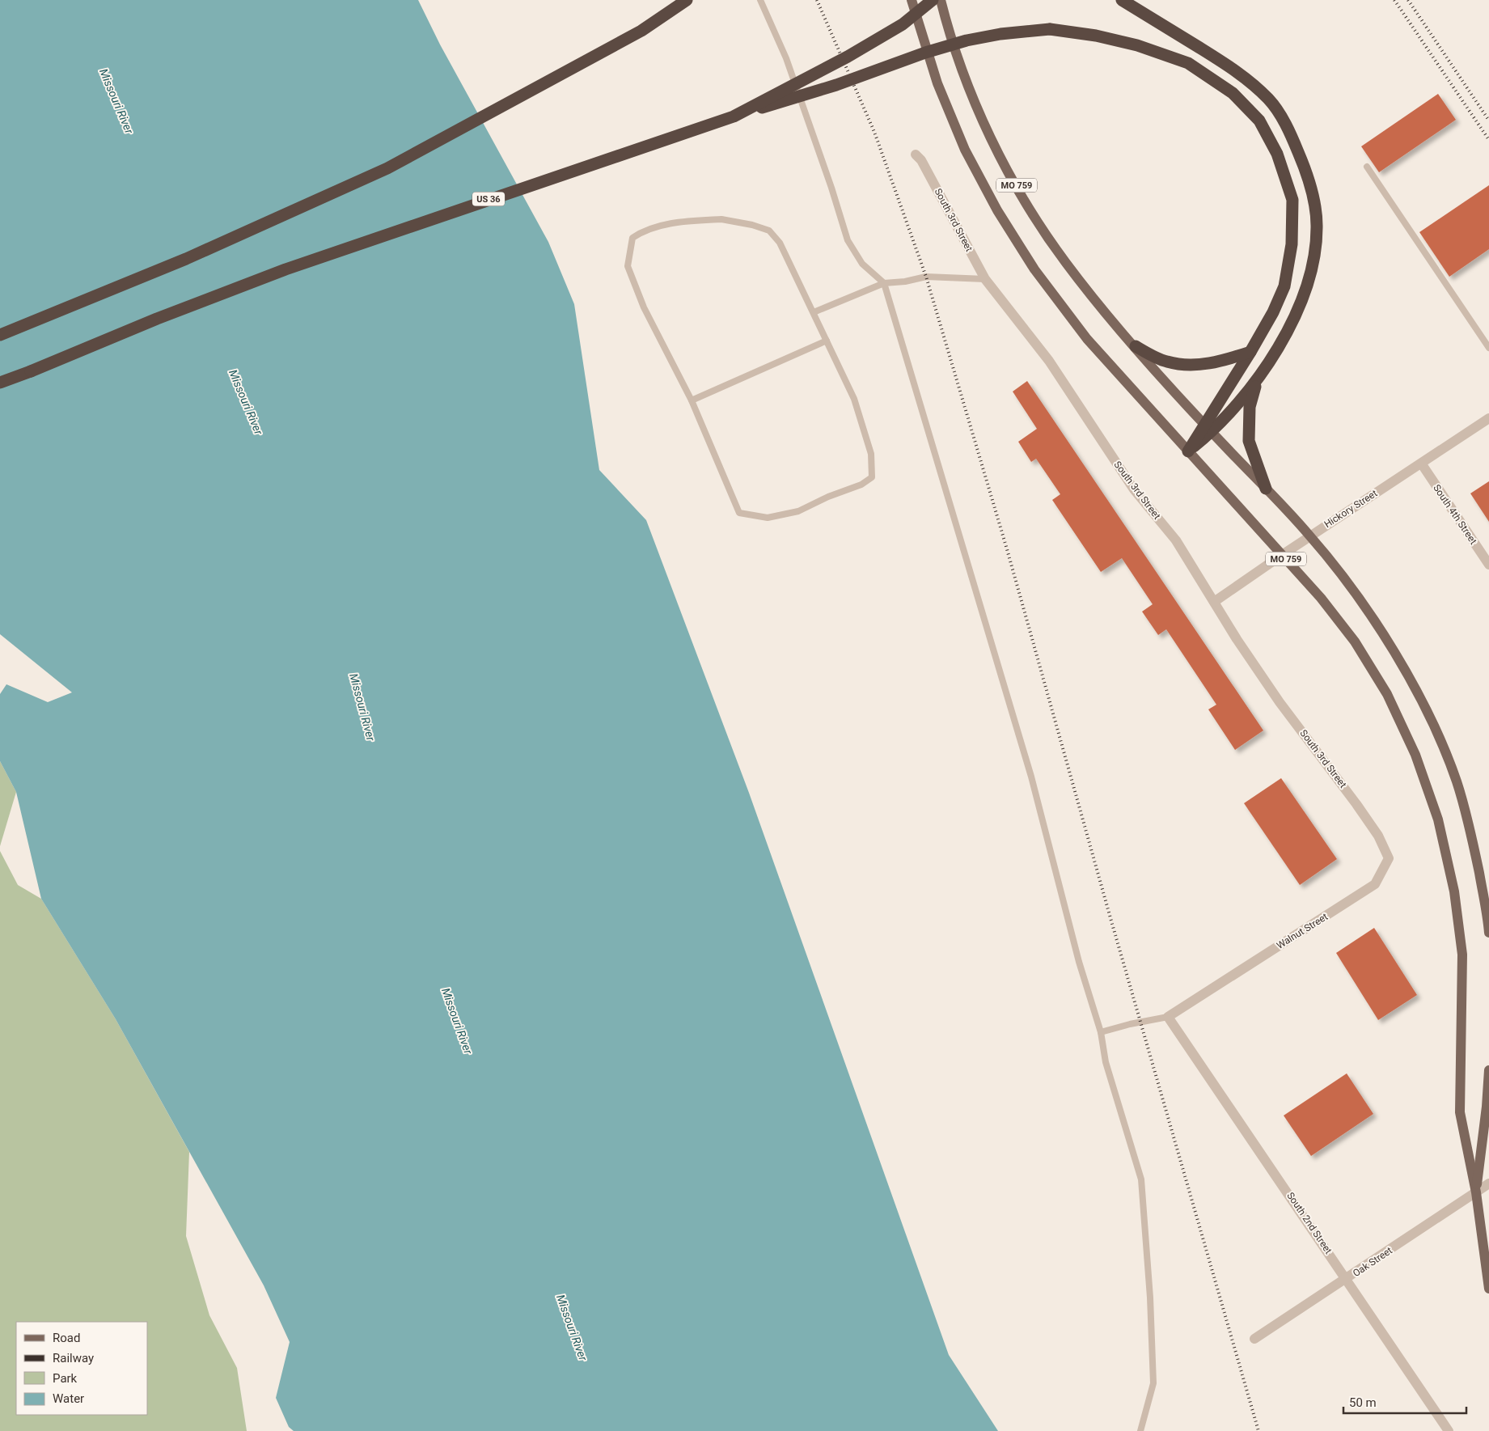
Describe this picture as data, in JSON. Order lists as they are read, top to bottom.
{
  "streets": {
    "highway": ["US 36"],
    "main road": ["MO 759"],
    "street": [
      "South 3rd Street",
      "Hickory Street",
      "South 4th Street",
      "Walnut Street",
      "South 2nd Street",
      "Oak Street"
    ]
  },
  "crossings": [
    ["MO 759", "Hickory Street"],
    ["MO 759", "Oak Street"],
    ["South 3rd Street", "Hickory Street"],
    ["South 3rd Street", "Walnut Street"],
    ["Hickory Street", "South 4th Street"],
    ["Walnut Street", "South 2nd Street"],
    ["South 2nd Street", "Oak Street"]
  ],
  "water": ["Missouri River"],
  "legend": [
    "Road",
    "Railway",
    "Park",
    "Water"
  ],
  "scale_bar": "50 m"
}
